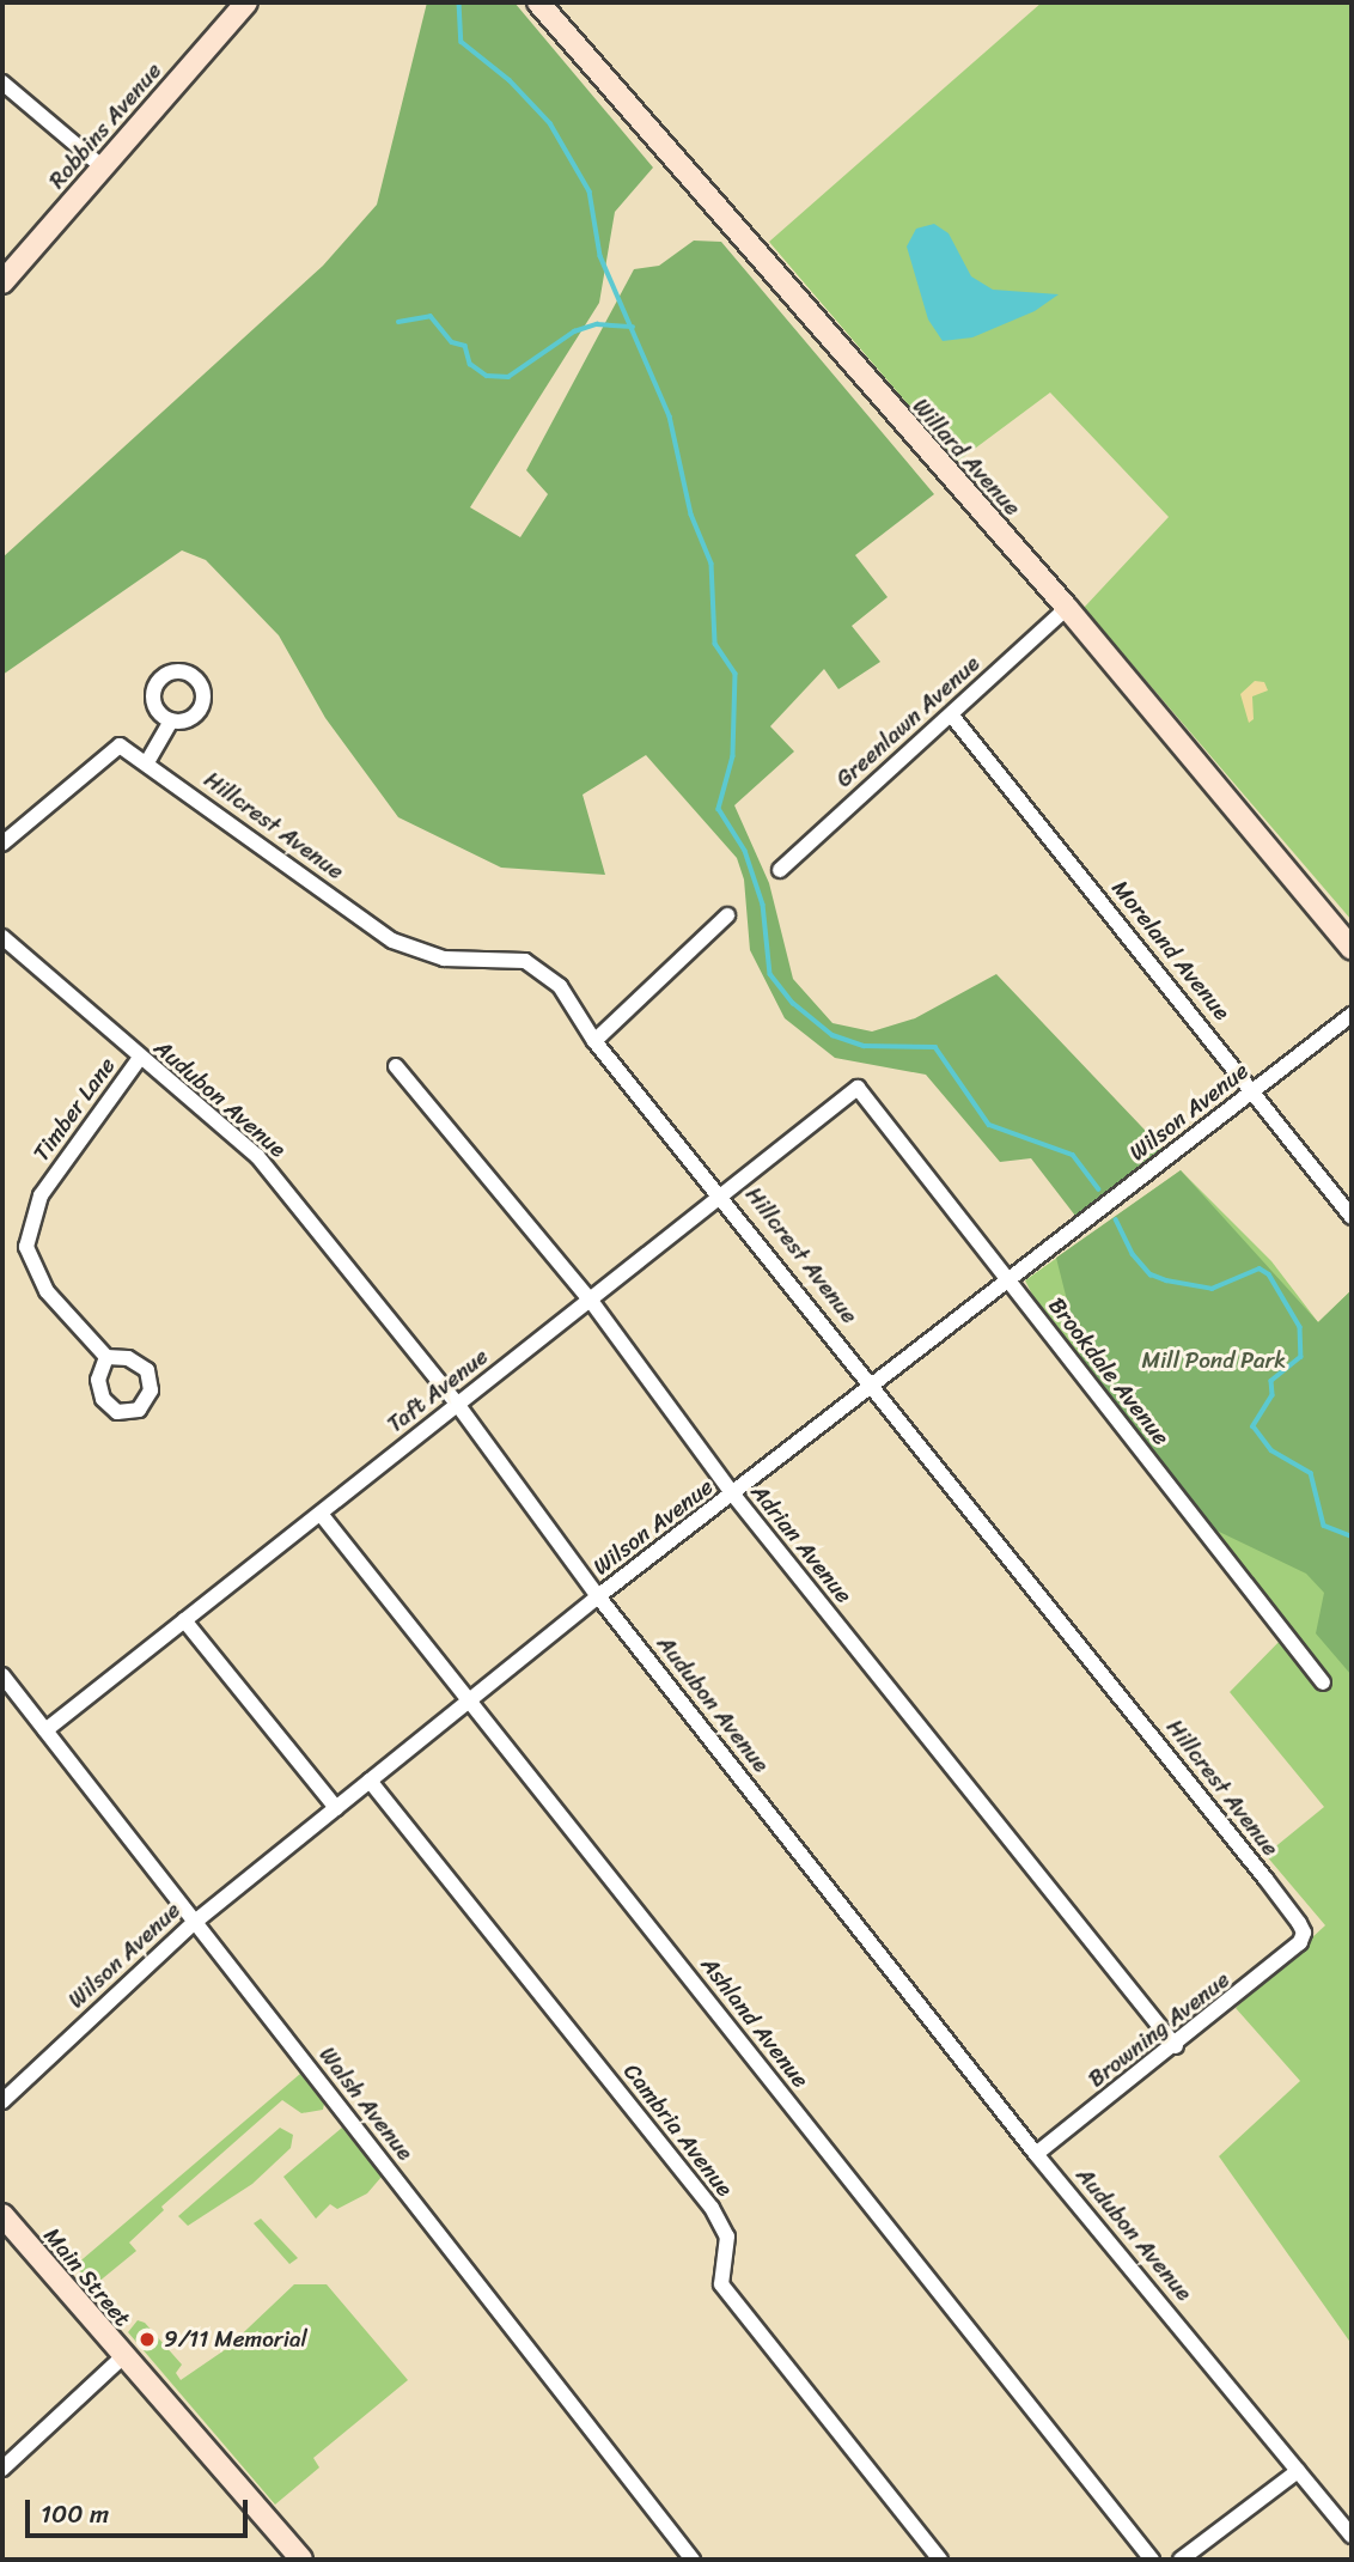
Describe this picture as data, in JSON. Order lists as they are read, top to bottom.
{
  "streets": {
    "main road": ["Robbins Avenue", "Willard Avenue", "Main Street"],
    "street": [
      "Greenlawn Avenue",
      "Hillcrest Avenue",
      "Moreland Avenue",
      "Audubon Avenue",
      "Timber Lane",
      "Wilson Avenue",
      "Brookdale Avenue",
      "Taft Avenue",
      "Adrian Avenue",
      "Ashland Avenue",
      "Browning Avenue",
      "Walsh Avenue",
      "Cambria Avenue"
    ]
  },
  "crossings": [
    ["Willard Avenue", "Greenlawn Avenue"],
    ["Greenlawn Avenue", "Moreland Avenue"],
    ["Hillcrest Avenue", "Wilson Avenue"],
    ["Hillcrest Avenue", "Taft Avenue"],
    ["Hillcrest Avenue", "Browning Avenue"],
    ["Moreland Avenue", "Wilson Avenue"],
    ["Audubon Avenue", "Timber Lane"],
    ["Audubon Avenue", "Wilson Avenue"],
    ["Audubon Avenue", "Taft Avenue"],
    ["Audubon Avenue", "Browning Avenue"],
    ["Wilson Avenue", "Brookdale Avenue"],
    ["Wilson Avenue", "Adrian Avenue"],
    ["Wilson Avenue", "Ashland Avenue"],
    ["Wilson Avenue", "Walsh Avenue"],
    ["Wilson Avenue", "Cambria Avenue"],
    ["Brookdale Avenue", "Taft Avenue"],
    ["Taft Avenue", "Adrian Avenue"],
    ["Taft Avenue", "Ashland Avenue"],
    ["Taft Avenue", "Walsh Avenue"],
    ["Adrian Avenue", "Browning Avenue"]
  ],
  "parks": ["Mill Pond Park"],
  "places": ["9/11 Memorial"],
  "scale_bar": "100 m"
}
